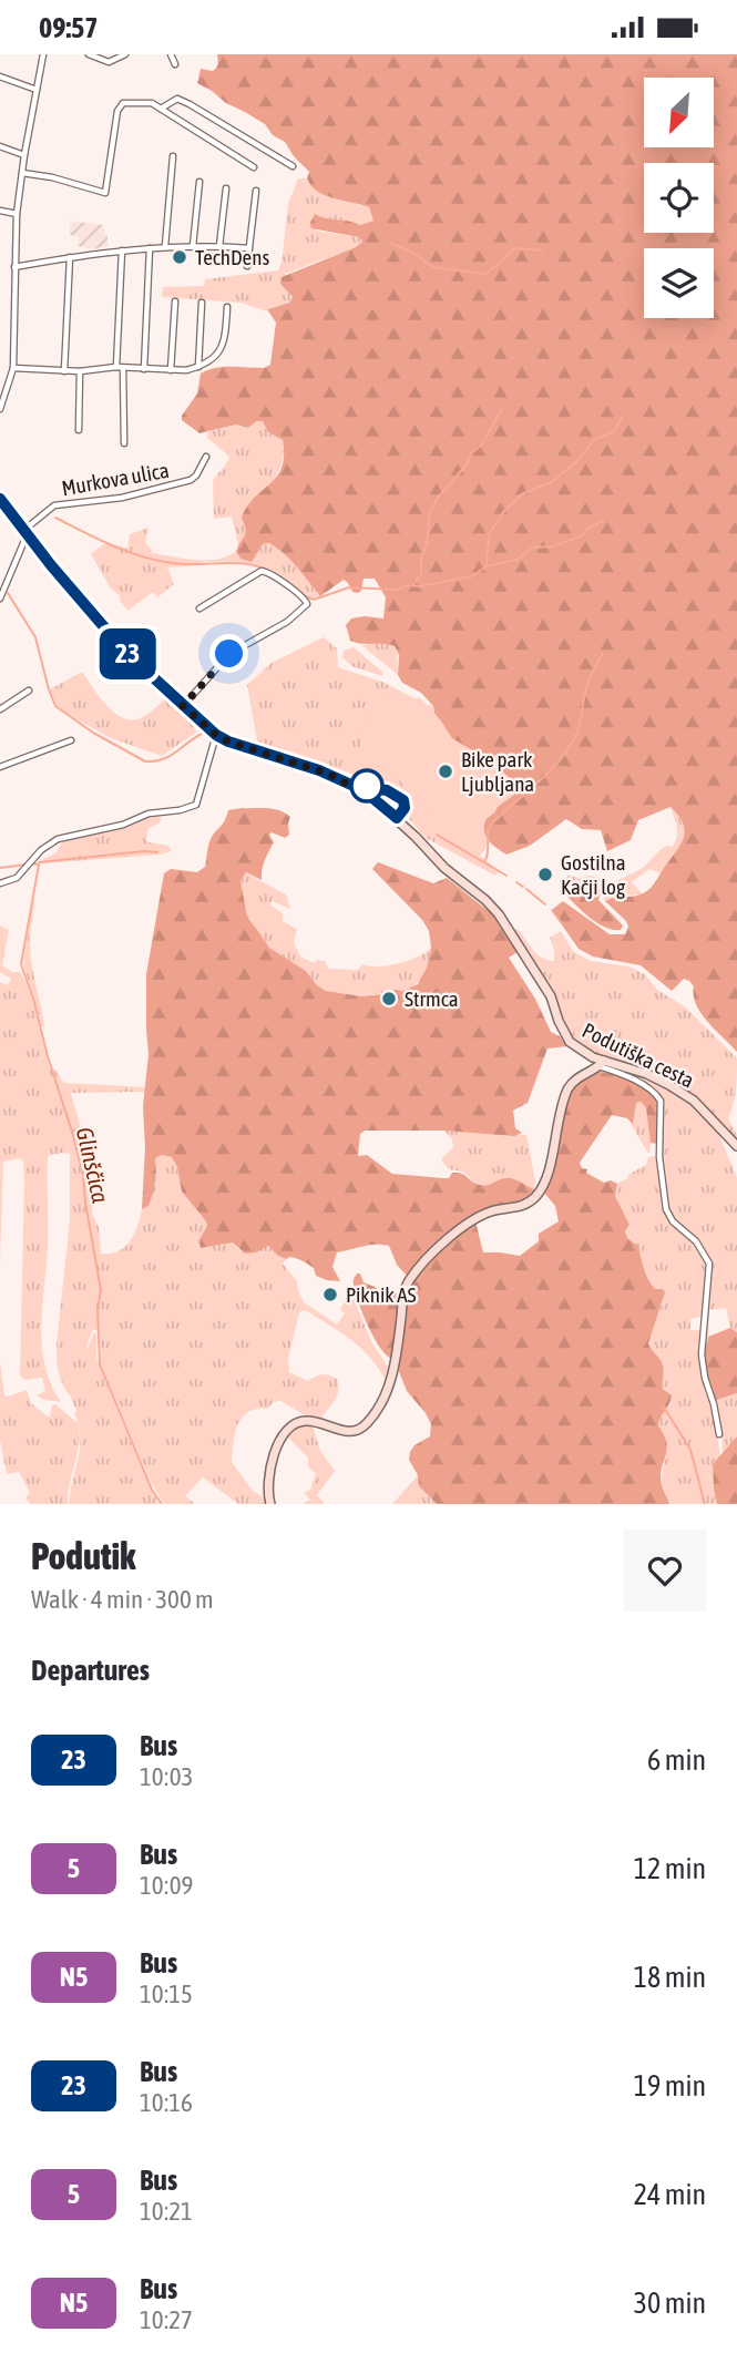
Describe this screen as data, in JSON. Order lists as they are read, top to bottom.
{
  "streets": {
    "street": ["Murkova ulica", "Podutiška cesta"]
  },
  "crossings": [
    ["Murkova ulica", "Podutiška cesta"]
  ],
  "water": ["Glinščica"],
  "places": [
    "TechDens",
    "Bike park Ljubljana",
    "Gostilna Kačji log",
    "Strmca",
    "Piknik AS"
  ],
  "lines": ["bus line 23"],
  "north": "bottom left",
  "page": {
    "status": "09:57",
    "on_map": "23",
    "heading": [
      ["Podutik", "Walk · 4 min · 300 m"],
      "Departures"
    ],
    "list": [
      {
        "mark": "23",
        "name": "Bus",
        "note": "10:03",
        "value": "6 min"
      },
      {
        "mark": "5",
        "name": "Bus",
        "note": "10:09",
        "value": "12 min"
      },
      {
        "mark": "N5",
        "name": "Bus",
        "note": "10:15",
        "value": "18 min"
      },
      {
        "mark": "23",
        "name": "Bus",
        "note": "10:16",
        "value": "19 min"
      },
      {
        "mark": "5",
        "name": "Bus",
        "note": "10:21",
        "value": "24 min"
      },
      {
        "mark": "N5",
        "name": "Bus",
        "note": "10:27",
        "value": "30 min"
      }
    ]
  }
}
